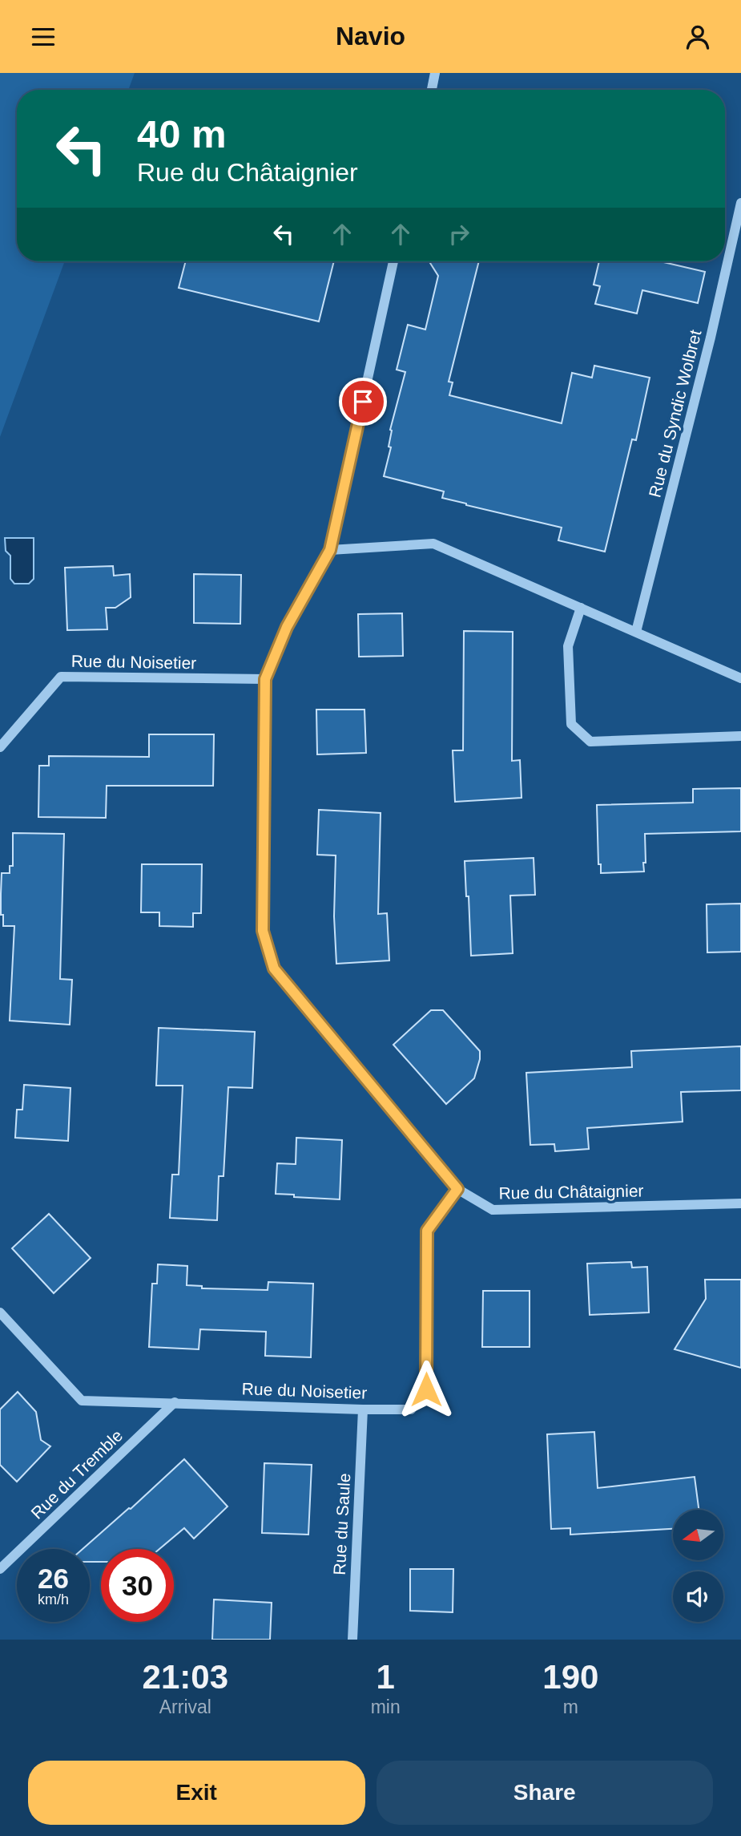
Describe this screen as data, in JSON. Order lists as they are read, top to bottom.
{
  "streets": {
    "street": [
      "Rue du Syndic Wolbret",
      "Rue du Noisetier",
      "Rue du Châtaignier",
      "Rue du Tremble",
      "Rue du Saule"
    ]
  },
  "crossings": [
    ["Rue du Noisetier", "Rue du Châtaignier"],
    ["Rue du Noisetier", "Rue du Tremble"],
    ["Rue du Noisetier", "Rue du Saule"]
  ],
  "north": "left",
  "page": {
    "header": "Navio",
    "turn": ["40 m", "Rue du Châtaignier"],
    "speed": "26 km/h",
    "limit": "30",
    "eta": [
      "21:03",
      "Arrival",
      "1",
      "min",
      "190",
      "m"
    ],
    "buttons": ["Exit", "Share"]
  }
}
